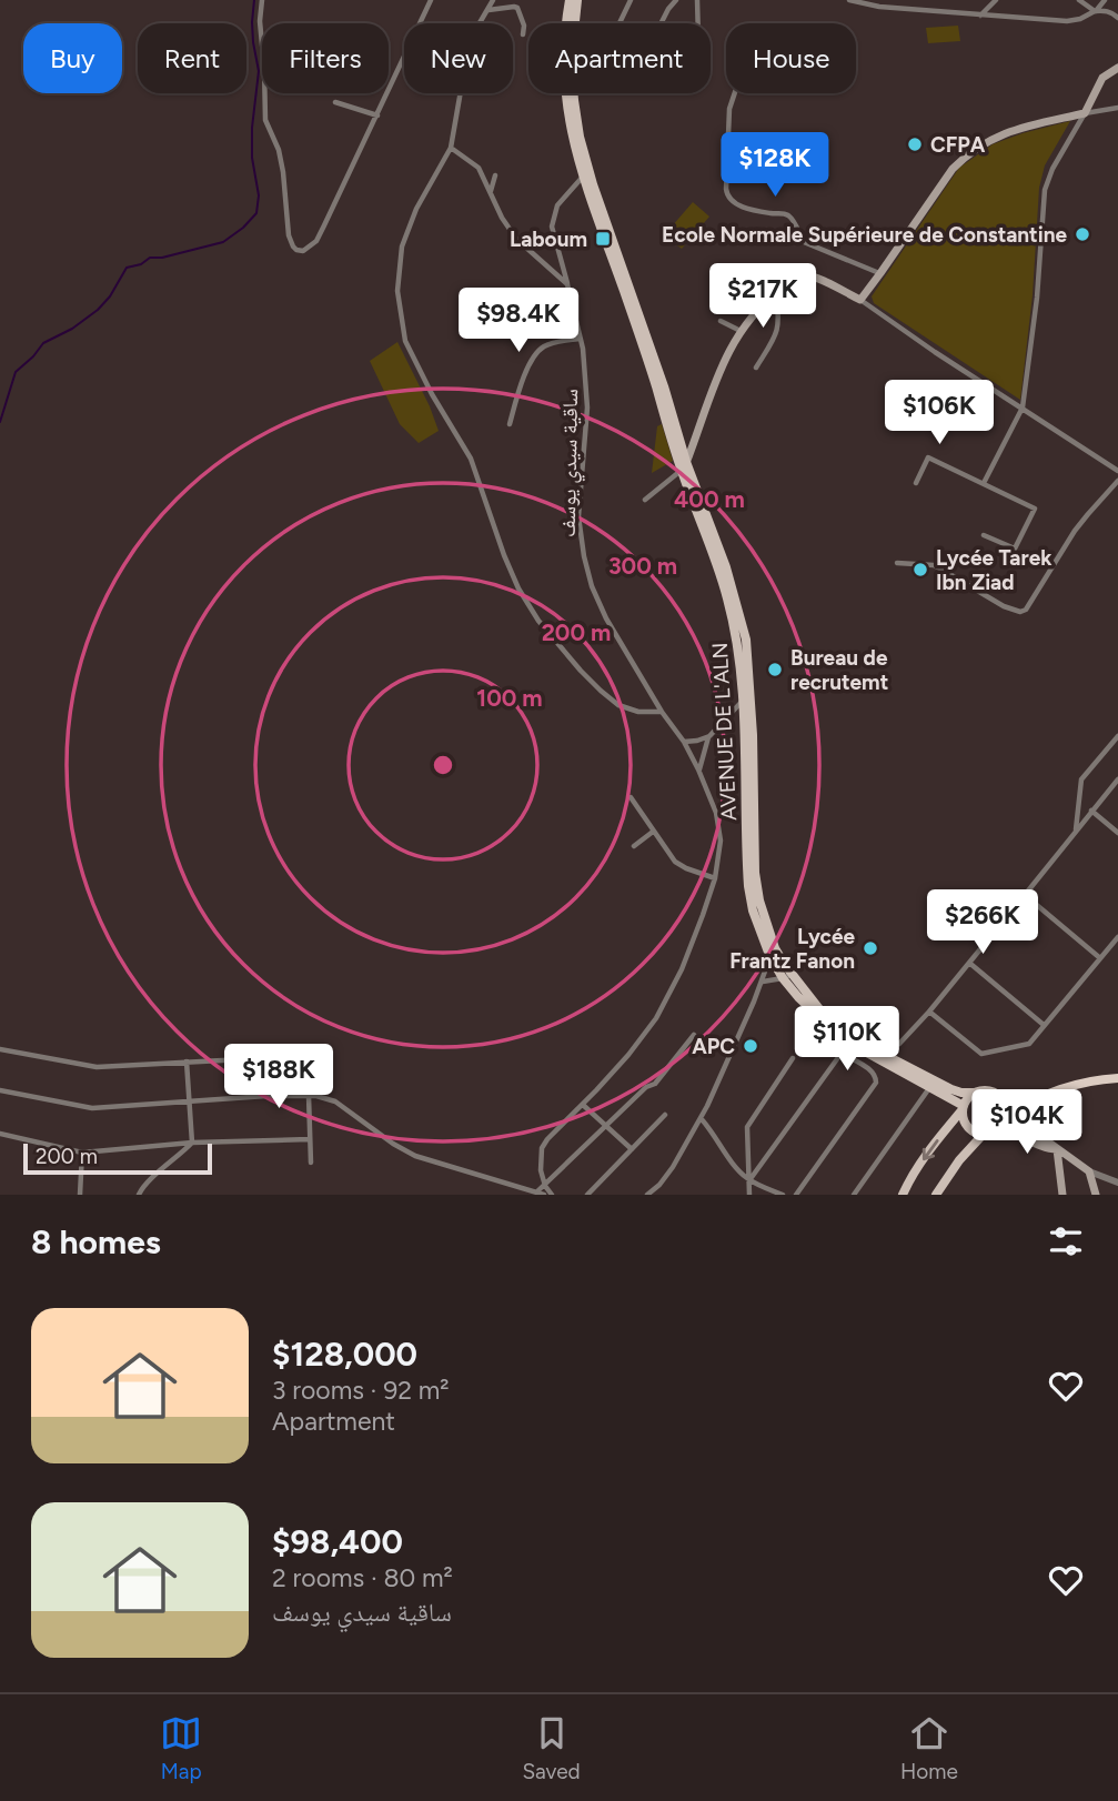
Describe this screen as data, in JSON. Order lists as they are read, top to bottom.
{
  "streets": {
    "street": ["ساقية سيدي يوسف"]
  },
  "places": {
    "other": [
      "CFPA",
      "Ecole Normale Supérieure de Constantine",
      "Lycée Tarek Ibn Ziad",
      "Bureau de recrutemt",
      "Lycée Frantz Fanon",
      "APC"
    ],
    "transit": ["Laboum"]
  },
  "scale_bar": "200 m",
  "page": {
    "chip": [
      "Buy",
      "Rent",
      "Filters",
      "New",
      "Apartment",
      "House"
    ],
    "price": [
      "$128K",
      "$217K",
      "$98.4K",
      "$106K",
      "$266K",
      "$110K",
      "$188K",
      "$104K"
    ],
    "scale": "200 m",
    "heading": "8 homes",
    "list": [
      {
        "name": "$128,000",
        "note": "3 rooms · 92 m² · Apartment"
      },
      {
        "name": "$98,400",
        "note": "2 rooms · 80 m² · ساقية سيدي يوسف"
      }
    ],
    "tabs": ["Map", "Saved", "Home"]
  },
  "rings": [
    "400 m",
    "300 m",
    "200 m",
    "100 m"
  ]
}
